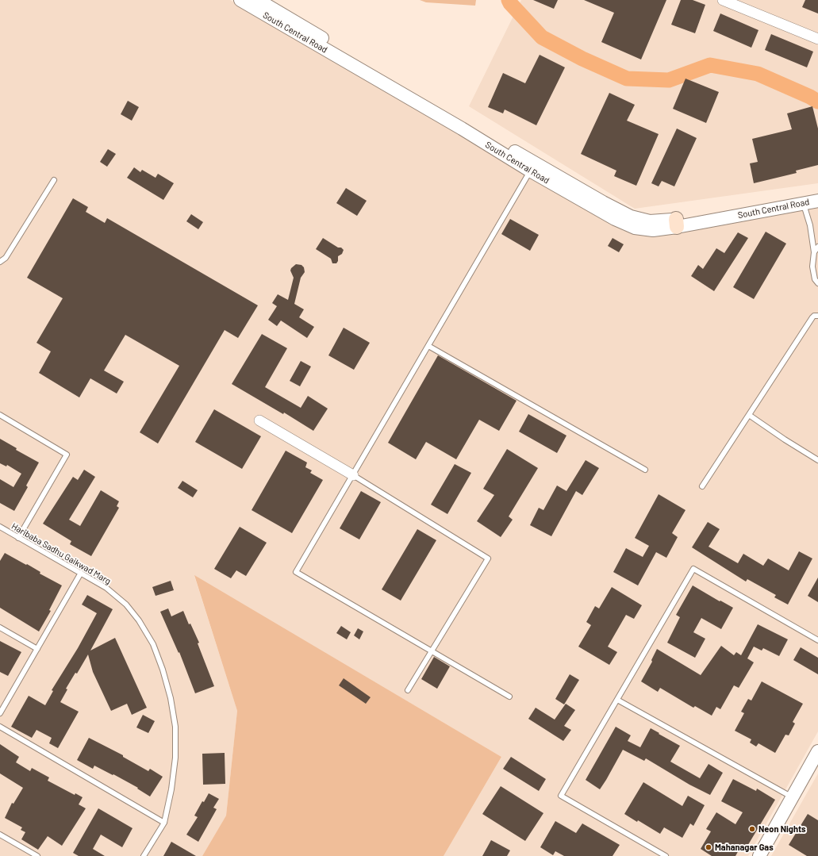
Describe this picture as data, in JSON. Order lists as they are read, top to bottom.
{
  "streets": {
    "street": ["South Central Road"],
    "lane": ["Haribaba Sadhu Gaikwad Marg"]
  },
  "places": ["Neon Nights", "Mahanagar Gas"]
}
